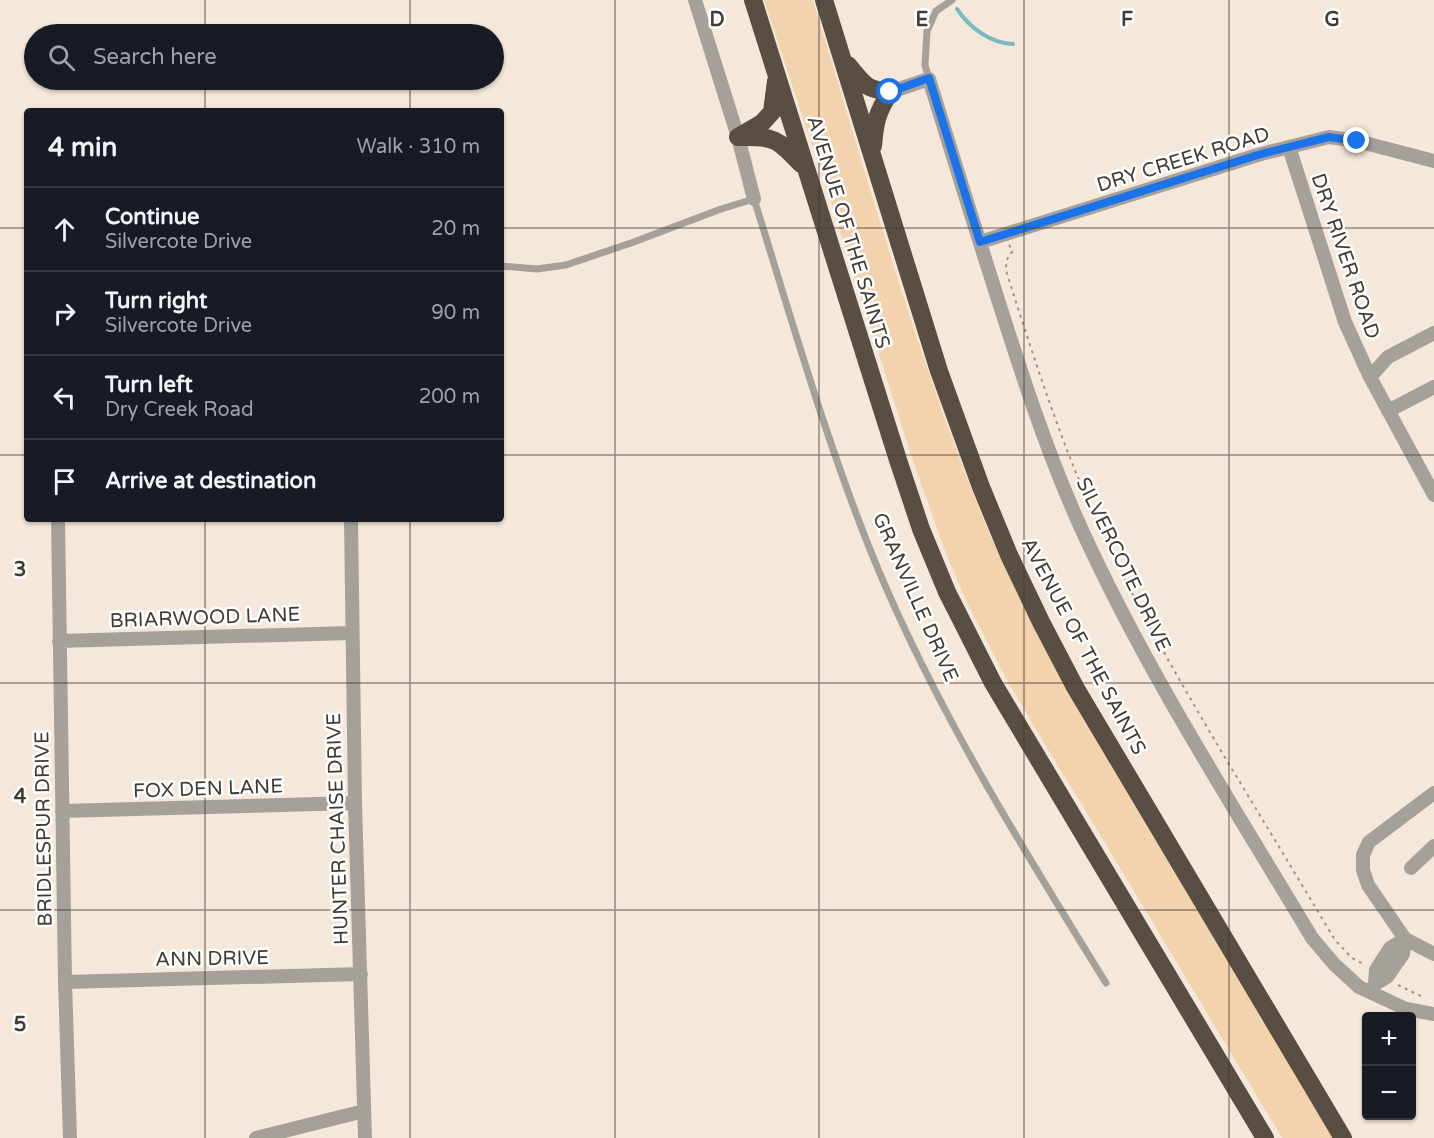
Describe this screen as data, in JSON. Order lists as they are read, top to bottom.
{
  "streets": {
    "highway": ["AVENUE OF THE SAINTS"],
    "street": [
      "DRY CREEK ROAD",
      "DRY RIVER ROAD",
      "SILVERCOTE DRIVE",
      "GRANVILLE DRIVE",
      "BRIARWOOD LANE",
      "FOX DEN LANE",
      "BRIDLESPUR DRIVE",
      "HUNTER CHAISE DRIVE",
      "ANN DRIVE"
    ]
  },
  "crossings": [
    ["DRY CREEK ROAD", "DRY RIVER ROAD"],
    ["DRY CREEK ROAD", "SILVERCOTE DRIVE"],
    ["BRIARWOOD LANE", "BRIDLESPUR DRIVE"],
    ["BRIARWOOD LANE", "HUNTER CHAISE DRIVE"],
    ["FOX DEN LANE", "BRIDLESPUR DRIVE"],
    ["FOX DEN LANE", "HUNTER CHAISE DRIVE"],
    ["BRIDLESPUR DRIVE", "ANN DRIVE"],
    ["HUNTER CHAISE DRIVE", "ANN DRIVE"]
  ],
  "page": {
    "search": "Search here",
    "heading": ["4 min", "Walk · 310 m"],
    "list": [
      ["Continue", "Silvercote Drive", "20 m"],
      ["Turn right", "Silvercote Drive", "90 m"],
      ["Turn left", "Dry Creek Road", "200 m"],
      "Arrive at destination"
    ],
    "map_buttons": ["+", "−"]
  },
  "grid": {
    "columns": [
      "D",
      "E",
      "F",
      "G"
    ],
    "rows": ["3", "4", "5"]
  }
}
